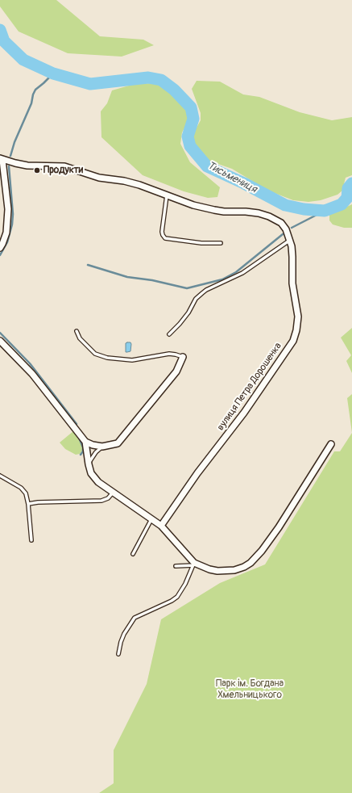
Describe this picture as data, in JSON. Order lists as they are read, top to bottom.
{
  "streets": {
    "street": ["вулиця Петра Дорошенка"]
  },
  "water": ["Тисьмениця"],
  "parks": ["Парк ім. Богдана Хмельницького"],
  "places": ["Продукти"]
}
